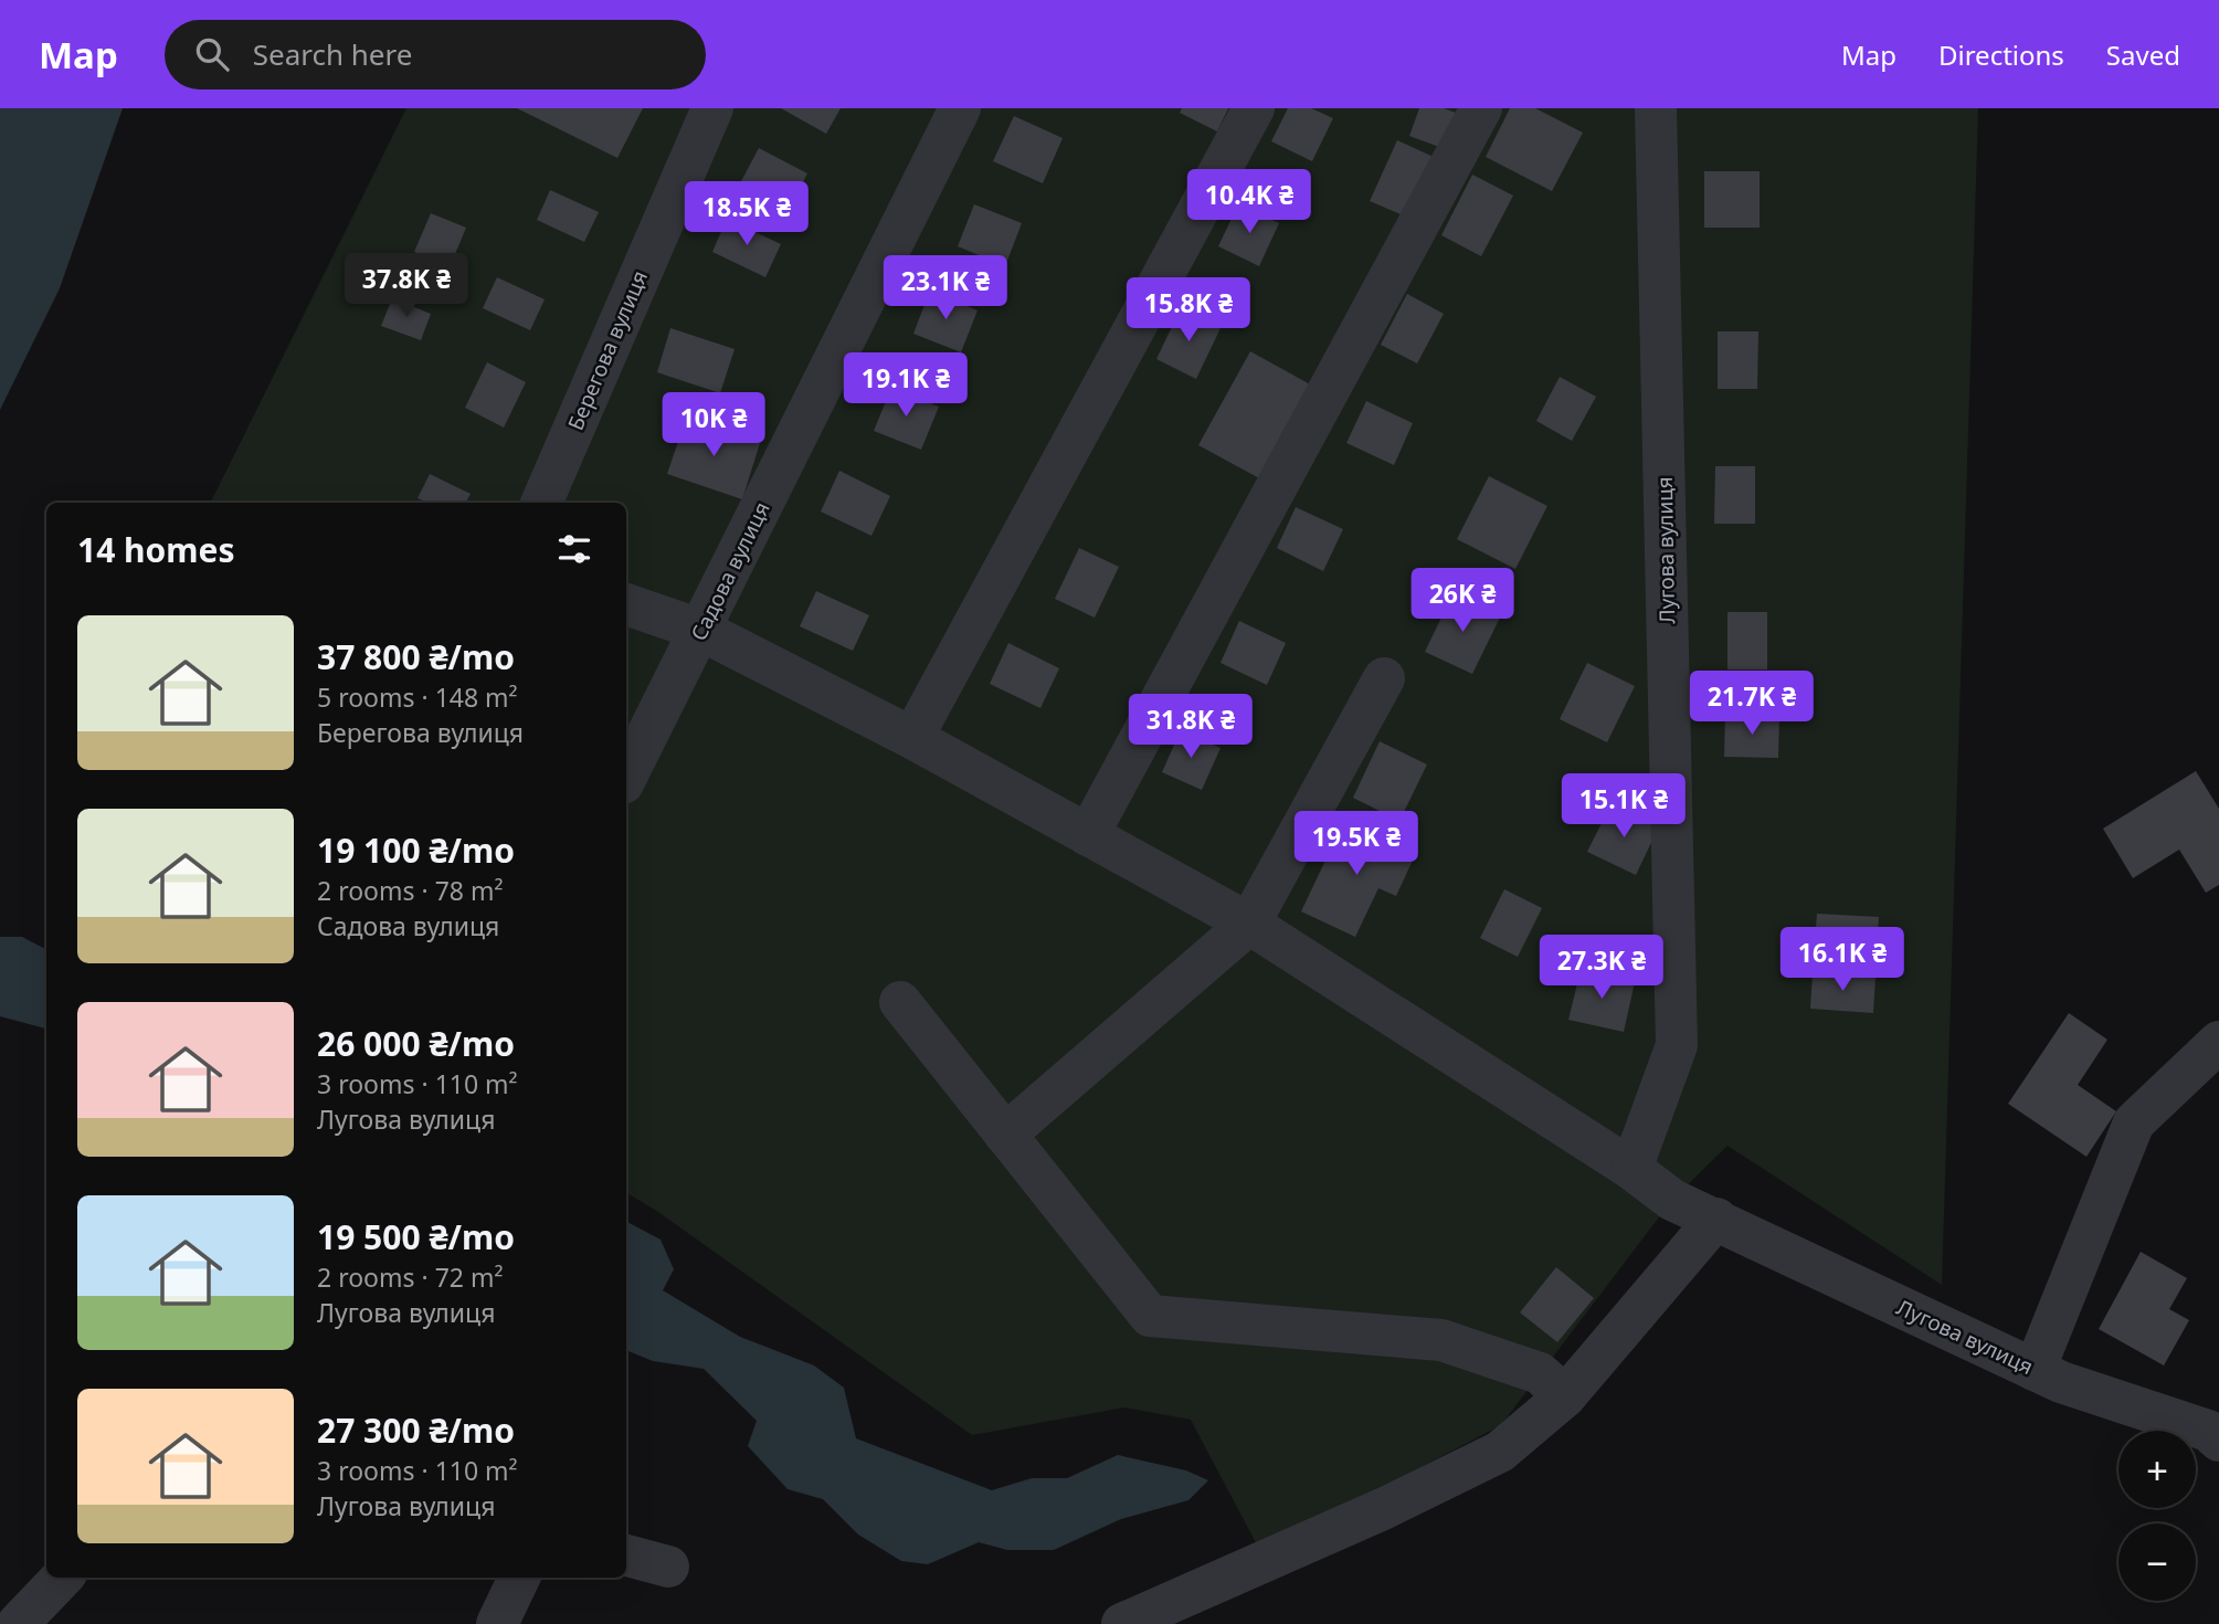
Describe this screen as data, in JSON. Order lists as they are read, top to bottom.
{
  "streets": {
    "street": ["Берегова вулиця", "Лугова вулиця", "Садова вулиця"]
  },
  "crossings": [
    ["Лугова вулиця", "Садова вулиця"]
  ],
  "page": {
    "header": "Map",
    "search": "Search here",
    "nav": ["Map", "Directions", "Saved"],
    "price": [
      "10.4K ₴",
      "18.5K ₴",
      "37.8K ₴",
      "23.1K ₴",
      "15.8K ₴",
      "19.1K ₴",
      "10K ₴",
      "26K ₴",
      "21.7K ₴",
      "31.8K ₴",
      "15.1K ₴",
      "19.5K ₴",
      "16.1K ₴",
      "27.3K ₴"
    ],
    "heading": "14 homes",
    "list": [
      {
        "name": "37 800 ₴/mo",
        "note": "5 rooms · 148 m² · Берегова вулиця"
      },
      {
        "name": "19 100 ₴/mo",
        "note": "2 rooms · 78 m² · Садова вулиця"
      },
      {
        "name": "26 000 ₴/mo",
        "note": "3 rooms · 110 m² · Лугова вулиця"
      },
      {
        "name": "19 500 ₴/mo",
        "note": "2 rooms · 72 m² · Лугова вулиця"
      },
      {
        "name": "27 300 ₴/mo",
        "note": "3 rooms · 110 m² · Лугова вулиця"
      }
    ],
    "map_buttons": ["+", "−"]
  }
}
